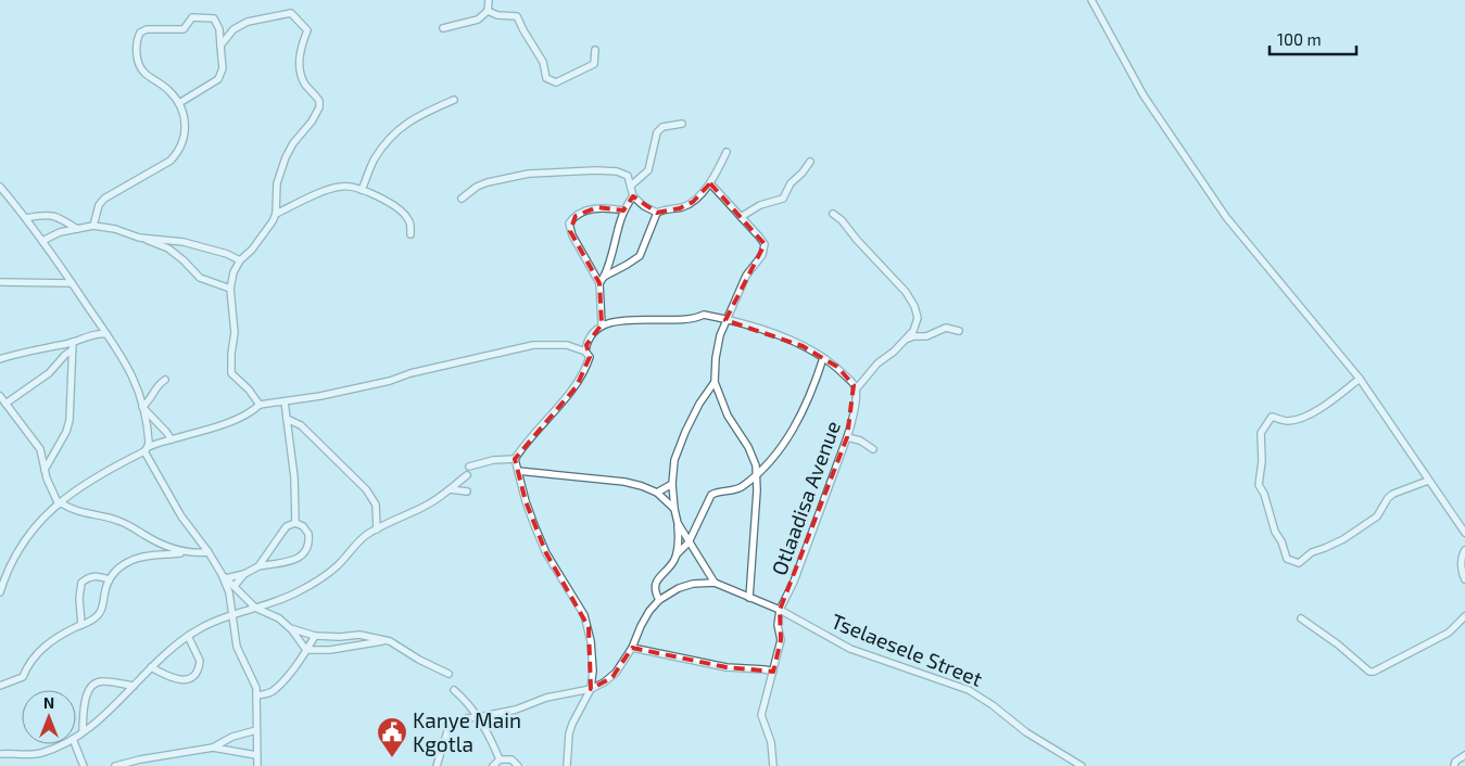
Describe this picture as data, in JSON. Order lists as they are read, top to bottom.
{
  "streets": {
    "street": ["Otlaadisa Avenue", "Tselaesele Street"]
  },
  "crossings": [
    ["Otlaadisa Avenue", "Tselaesele Street"]
  ],
  "places": {
    "public building": ["Kanye Main Kgotla"]
  },
  "scale_bar": "100 m",
  "north": "top"
}
